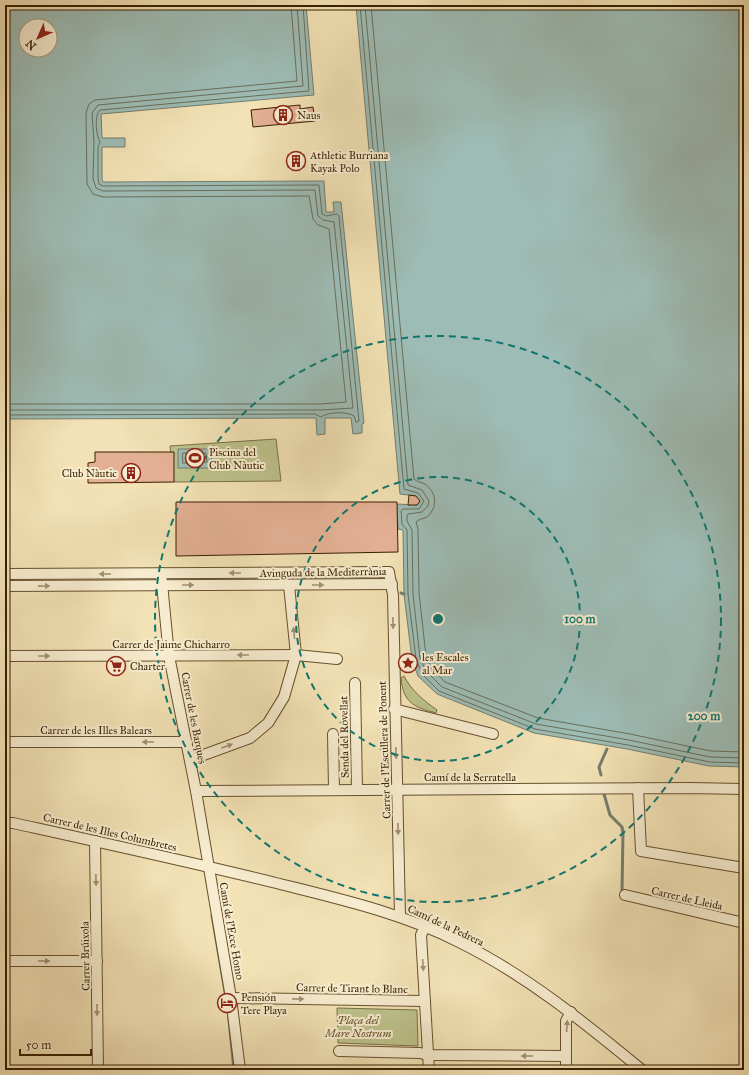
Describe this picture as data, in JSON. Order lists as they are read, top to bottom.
{
  "streets": {
    "street": [
      "Avinguda de la Mediterrània",
      "Carrer de Jaime Chicharro",
      "Carrer de les Barques",
      "Carrer de les Illes Balears",
      "Senda del Rovellat",
      "Carrer de l'Escullera de Ponent",
      "Camí de la Serratella",
      "Carrer de les Illes Columbretes",
      "Carrer de Lleida",
      "Camí de la Pedrera",
      "Camí de l'Ecce Homo",
      "Carrer Brúixola",
      "Carrer de Tirant lo Blanc"
    ]
  },
  "crossings": [
    ["Avinguda de la Mediterrània", "Carrer de les Barques"],
    ["Avinguda de la Mediterrània", "Carrer de l'Escullera de Ponent"],
    ["Carrer de Jaime Chicharro", "Carrer de les Barques"],
    ["Carrer de les Barques", "Carrer de les Illes Balears"],
    ["Carrer de les Barques", "Camí de la Serratella"],
    ["Carrer de les Barques", "Carrer de les Illes Columbretes"],
    ["Carrer de les Barques", "Camí de la Pedrera"],
    ["Carrer de les Barques", "Camí de l'Ecce Homo"],
    ["Senda del Rovellat", "Camí de la Serratella"],
    ["Carrer de l'Escullera de Ponent", "Camí de la Serratella"],
    ["Carrer de l'Escullera de Ponent", "Camí de la Pedrera"],
    ["Carrer de les Illes Columbretes", "Camí de la Pedrera"],
    ["Carrer de les Illes Columbretes", "Camí de l'Ecce Homo"],
    ["Carrer de les Illes Columbretes", "Carrer Brúixola"],
    ["Camí de la Pedrera", "Camí de l'Ecce Homo"],
    ["Camí de l'Ecce Homo", "Carrer de Tirant lo Blanc"]
  ],
  "one_way": ["Carrer de les Illes Balears", "Carrer de l'Escullera de Ponent", "Carrer Brúixola"],
  "parks": ["Plaça del Mare Nostrum"],
  "places": {
    "building": ["Naus", "Athletic Burriana Kayak Polo", "Club Nàutic"],
    "sports": ["Piscina del Club Nàutic"],
    "place": ["les Escales al Mar"],
    "supermarket": ["Charter"],
    "hotel": ["Pensión Tere Playa"]
  },
  "scale_bar": "50 m",
  "north": "bottom left",
  "rings": ["100 m", "200 m"]
}
